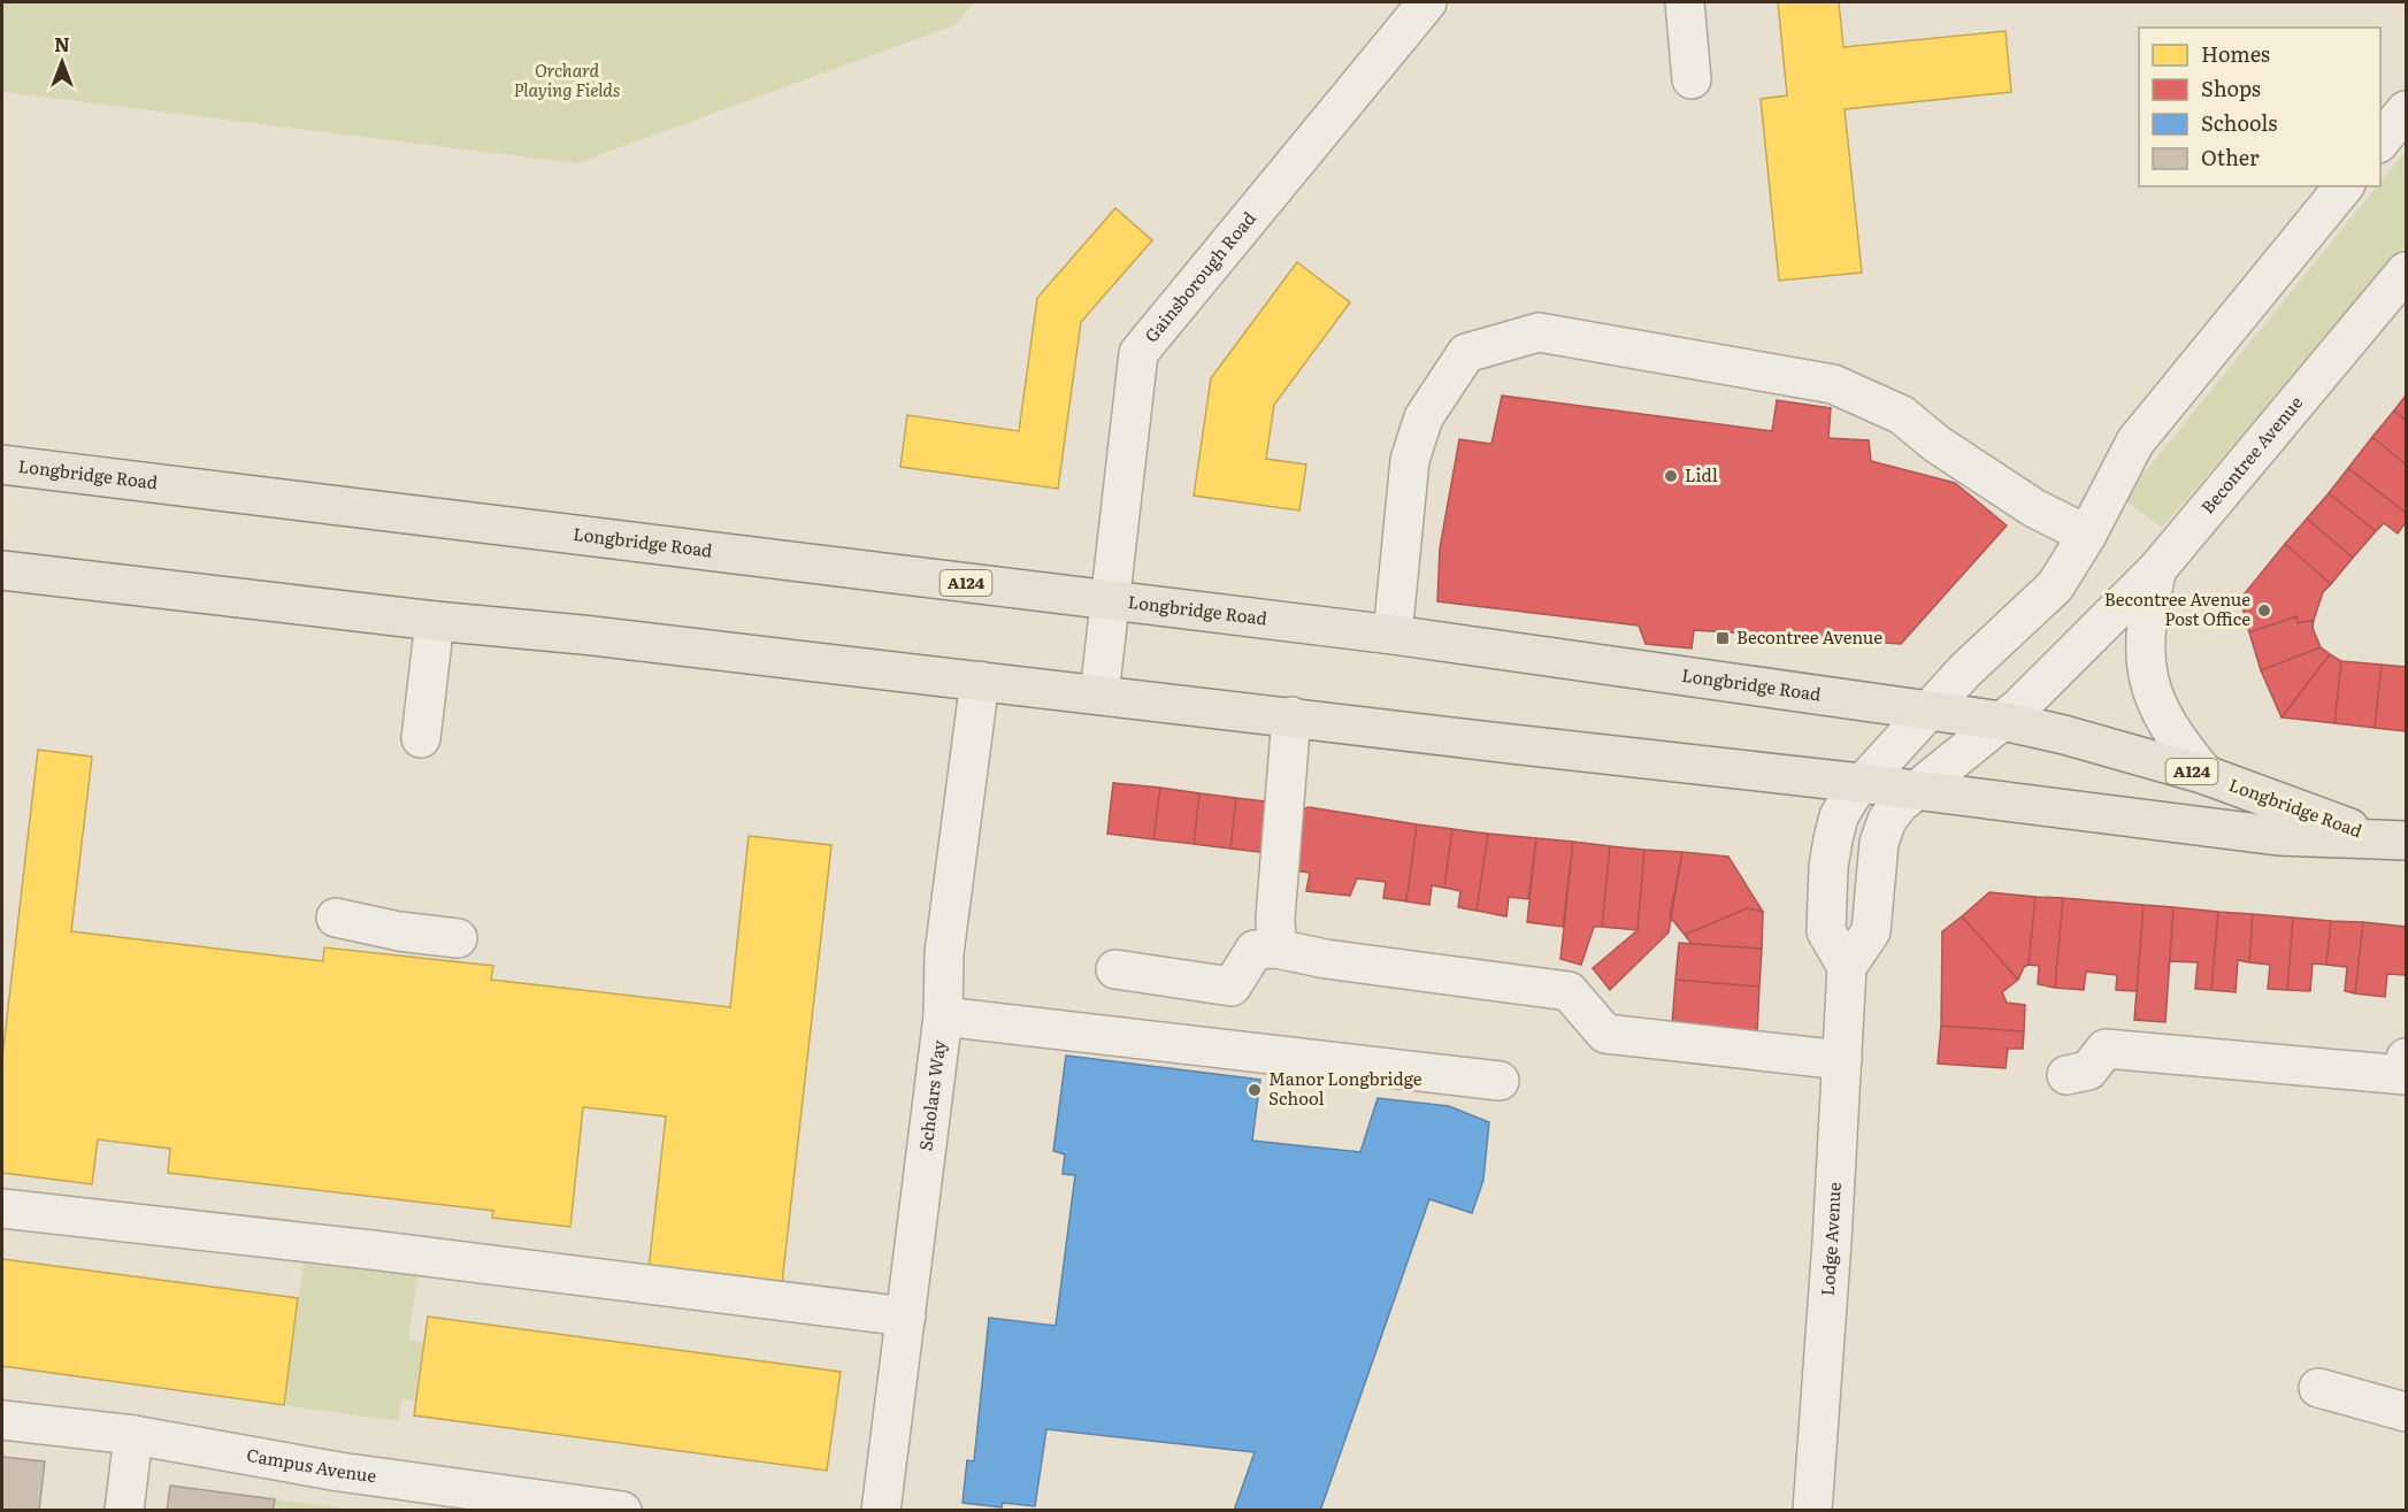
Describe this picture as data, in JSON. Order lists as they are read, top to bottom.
{
  "streets": {
    "main road": ["Longbridge Road", "A124"],
    "street": [
      "Gainsborough Road",
      "Becontree Avenue",
      "Scholars Way",
      "Lodge Avenue",
      "Campus Avenue"
    ]
  },
  "crossings": [
    ["Gainsborough Road", "Longbridge Road"],
    ["Becontree Avenue", "Longbridge Road"],
    ["Becontree Avenue", "Lodge Avenue"],
    ["Longbridge Road", "Scholars Way"]
  ],
  "parks": ["Orchard Playing Fields"],
  "places": {
    "other": ["Lidl", "Becontree Avenue Post Office", "Manor Longbridge School"],
    "transit": ["Becontree Avenue"]
  },
  "legend": [
    "Homes",
    "Shops",
    "Schools",
    "Other"
  ],
  "north": "top"
}
